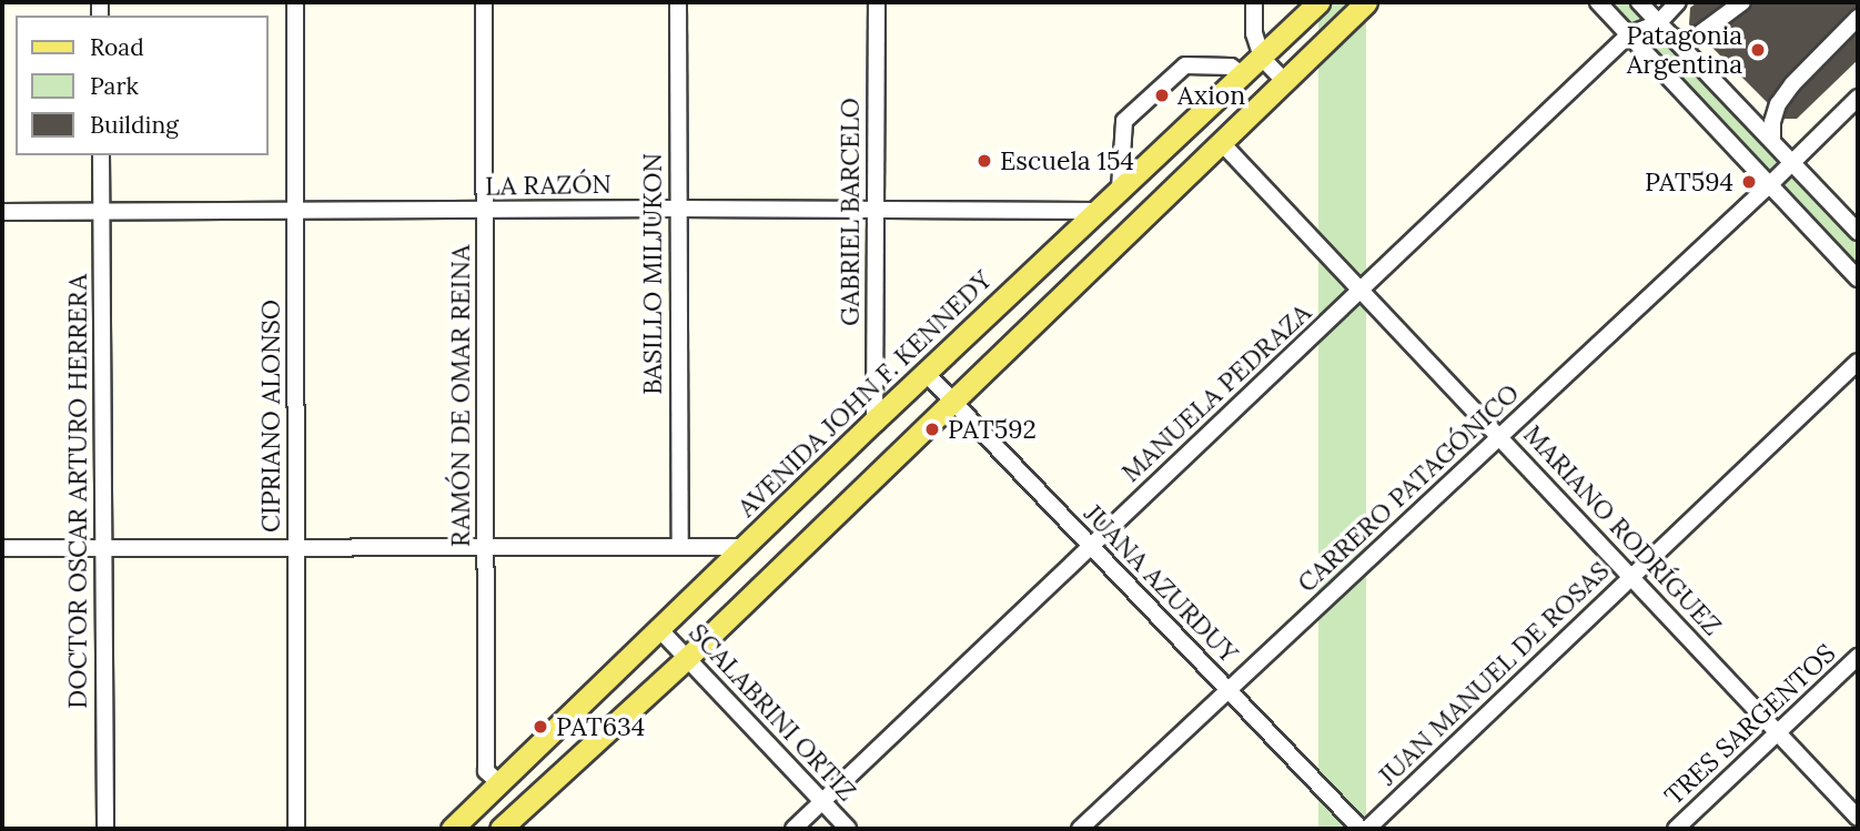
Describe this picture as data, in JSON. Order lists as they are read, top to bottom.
{
  "streets": {
    "main road": ["AVENIDA JOHN F. KENNEDY"],
    "street": [
      "LA RAZÓN",
      "GABRIEL BARCELO",
      "BASILLO MILJUKON",
      "MANUELA PEDRAZA",
      "RAMÓN DE OMAR REINA",
      "CIPRIANO ALONSO",
      "CARRERO PATAGÓNICO",
      "DOCTOR OSCAR ARTURO HERRERA",
      "MARIANO RODRÍGUEZ",
      "JUANA AZURDUY",
      "JUAN MANUEL DE ROSAS",
      "SCALABRINI ORTIZ",
      "TRES SARGENTOS"
    ]
  },
  "crossings": [
    ["LA RAZÓN", "GABRIEL BARCELO"],
    ["LA RAZÓN", "BASILLO MILJUKON"],
    ["LA RAZÓN", "AVENIDA JOHN F. KENNEDY"],
    ["LA RAZÓN", "RAMÓN DE OMAR REINA"],
    ["LA RAZÓN", "CIPRIANO ALONSO"],
    ["LA RAZÓN", "DOCTOR OSCAR ARTURO HERRERA"],
    ["GABRIEL BARCELO", "AVENIDA JOHN F. KENNEDY"],
    ["MANUELA PEDRAZA", "MARIANO RODRÍGUEZ"],
    ["MANUELA PEDRAZA", "JUANA AZURDUY"],
    ["MANUELA PEDRAZA", "SCALABRINI ORTIZ"],
    ["AVENIDA JOHN F. KENNEDY", "RAMÓN DE OMAR REINA"],
    ["AVENIDA JOHN F. KENNEDY", "JUANA AZURDUY"],
    ["AVENIDA JOHN F. KENNEDY", "SCALABRINI ORTIZ"],
    ["CARRERO PATAGÓNICO", "MARIANO RODRÍGUEZ"],
    ["CARRERO PATAGÓNICO", "JUANA AZURDUY"],
    ["MARIANO RODRÍGUEZ", "JUAN MANUEL DE ROSAS"],
    ["MARIANO RODRÍGUEZ", "TRES SARGENTOS"]
  ],
  "places": [
    "Patagonia Argentina",
    "Axion",
    "Escuela 154",
    "PAT594",
    "PAT592",
    "PAT634"
  ],
  "legend": ["Road", "Park", "Building"]
}
